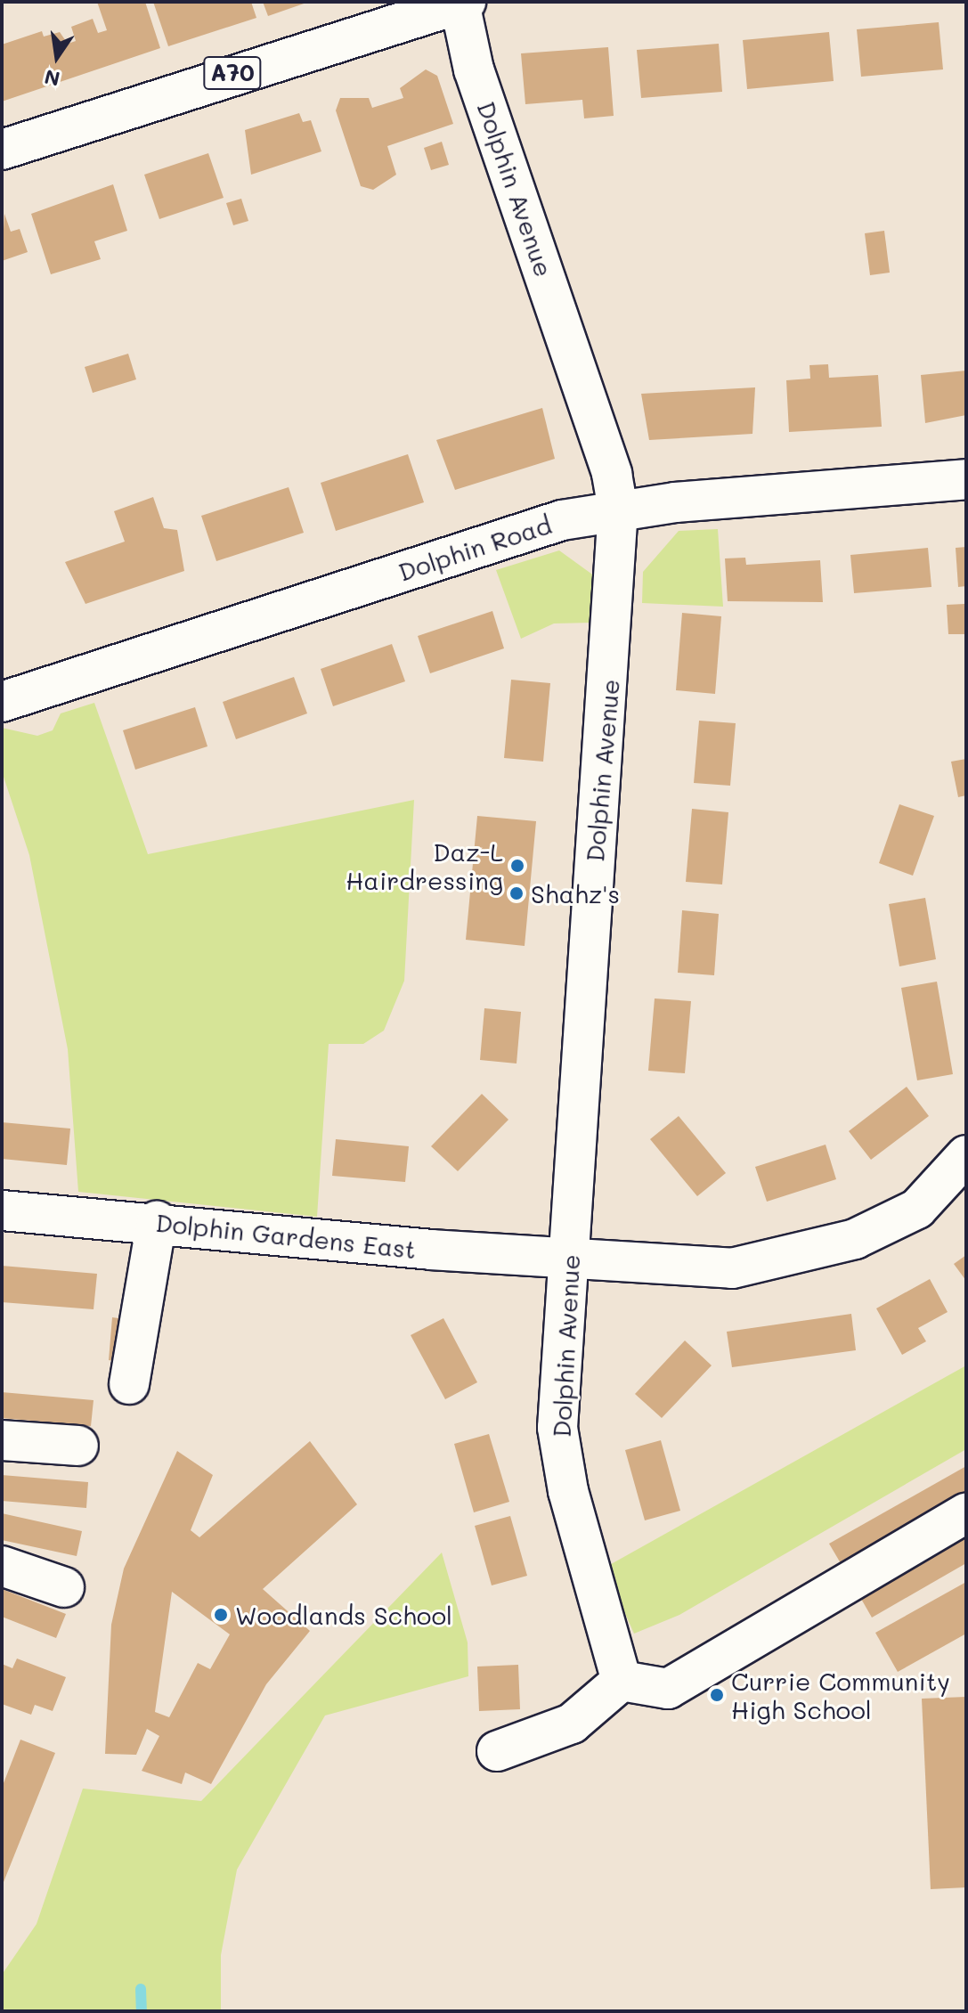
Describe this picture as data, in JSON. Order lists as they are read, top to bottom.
{
  "streets": {
    "street": [
      "A70",
      "Dolphin Avenue",
      "Dolphin Road",
      "Dolphin Gardens East"
    ]
  },
  "crossings": [
    ["A70", "Dolphin Avenue"],
    ["Dolphin Avenue", "Dolphin Road"],
    ["Dolphin Avenue", "Dolphin Gardens East"]
  ],
  "places": [
    "Daz-L Hairdressing",
    "Shahz's",
    "Woodlands School",
    "Currie Community High School"
  ],
  "north": "bottom"
}
